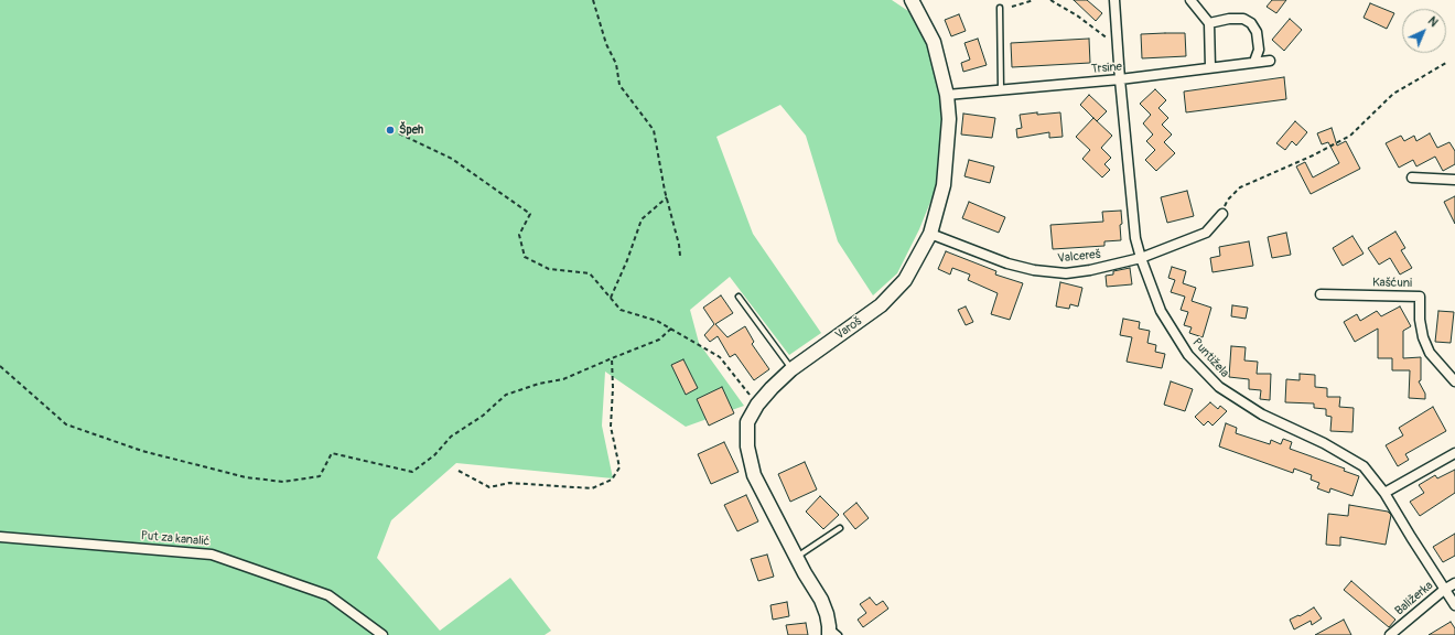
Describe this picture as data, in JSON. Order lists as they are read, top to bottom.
{
  "streets": {
    "main road": ["Varoš"],
    "street": [
      "Trsine",
      "Valcereš",
      "Kašćuni",
      "Puntižela",
      "Put za kanalić",
      "Baližerka"
    ]
  },
  "crossings": [
    ["Trsine", "Varoš"],
    ["Trsine", "Puntižela"],
    ["Valcereš", "Varoš"],
    ["Valcereš", "Puntižela"],
    ["Puntižela", "Baližerka"]
  ],
  "places": ["Špeh"],
  "north": "top right"
}
